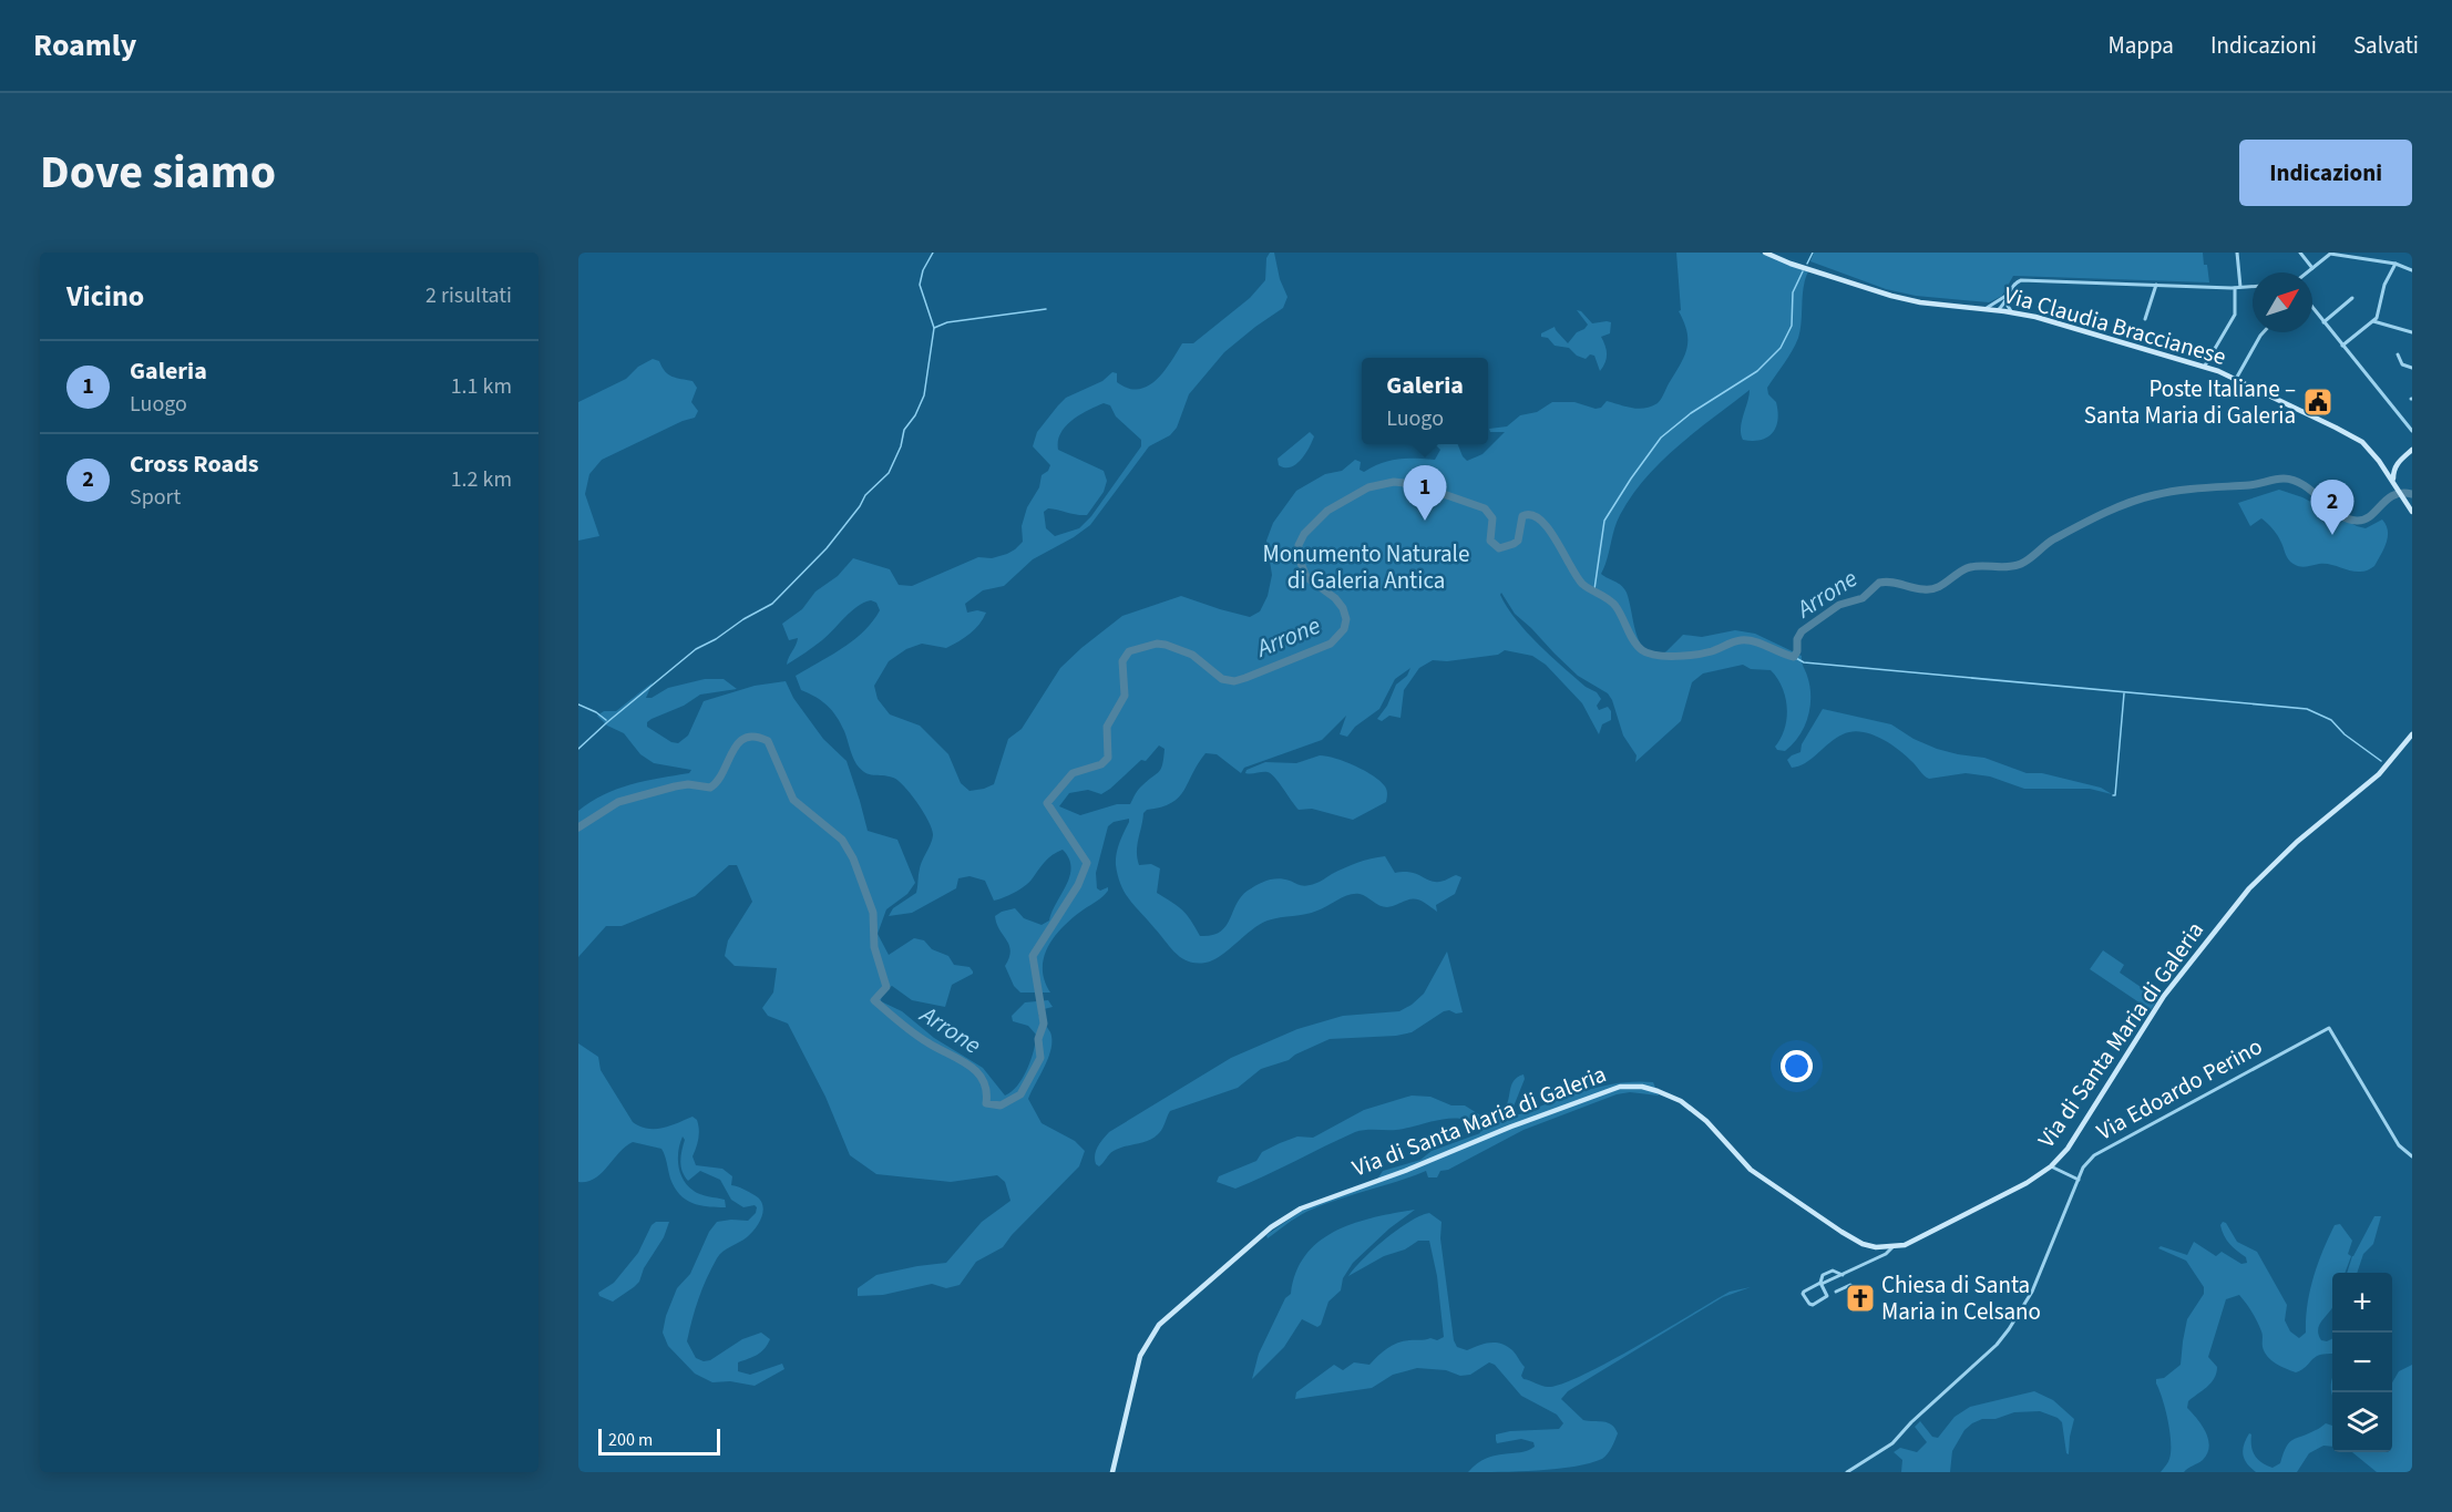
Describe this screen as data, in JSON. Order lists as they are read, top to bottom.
{
  "streets": {
    "street": ["Via Claudia Braccianese", "Via di Santa Maria di Galeria", "Via Edoardo Perino"]
  },
  "water": ["Arrone"],
  "parks": ["Monumento Naturale di Galeria Antica"],
  "places": {
    "public building": ["Poste Italiane – Santa Maria di Galeria"],
    "church": ["Chiesa di Santa Maria in Celsano"]
  },
  "scale_bar": "200 m",
  "north": "top right",
  "page": {
    "header": "Roamly",
    "nav": ["Mappa", "Indicazioni", "Salvati"],
    "title": "Dove siamo",
    "buttons": "Indicazioni",
    "heading": ["Vicino", "2 risultati"],
    "list": [
      {
        "mark": "1",
        "name": "Galeria",
        "note": "Luogo",
        "value": "1.1 km"
      },
      {
        "mark": "2",
        "name": "Cross Roads",
        "note": "Sport",
        "value": "1.2 km"
      }
    ],
    "popup": ["Galeria", "Luogo"],
    "pins": ["1", "2"],
    "map_buttons": ["+", "−"],
    "scale": "200 m"
  }
}
